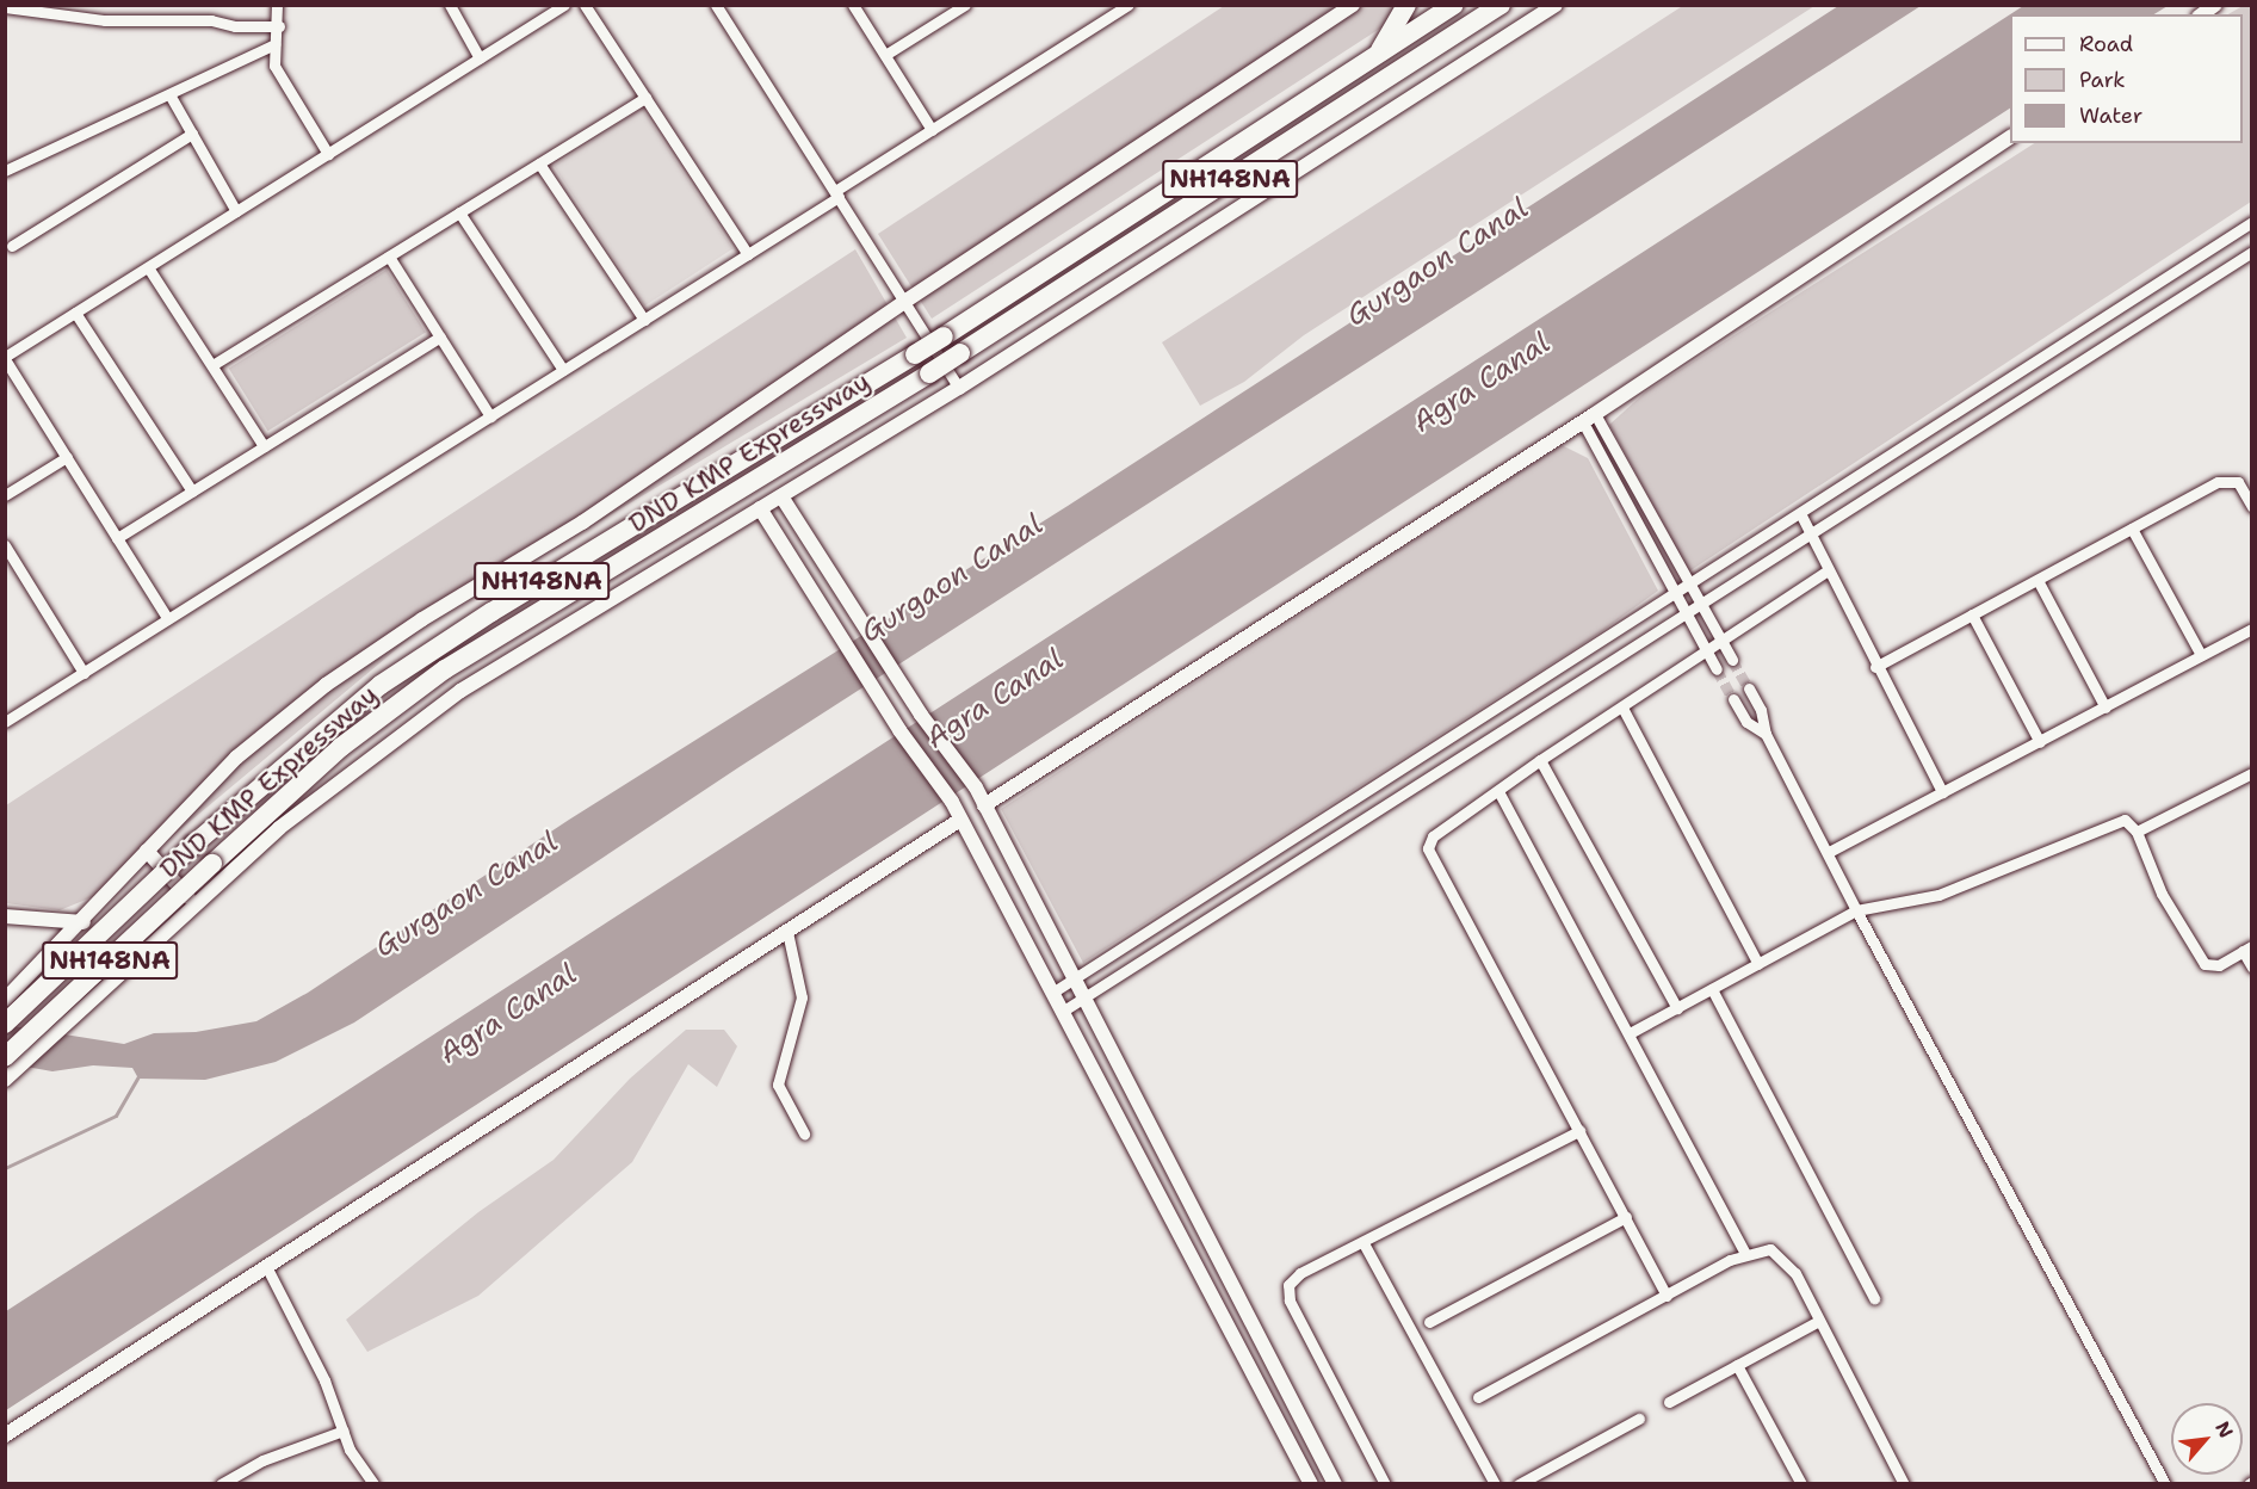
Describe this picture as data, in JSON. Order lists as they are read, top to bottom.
{
  "streets": {
    "highway": ["NH148NA", "DND KMP Expressway"]
  },
  "water": ["Gurgaon Canal", "Agra Canal"],
  "legend": ["Road", "Park", "Water"],
  "north": "top right"
}
